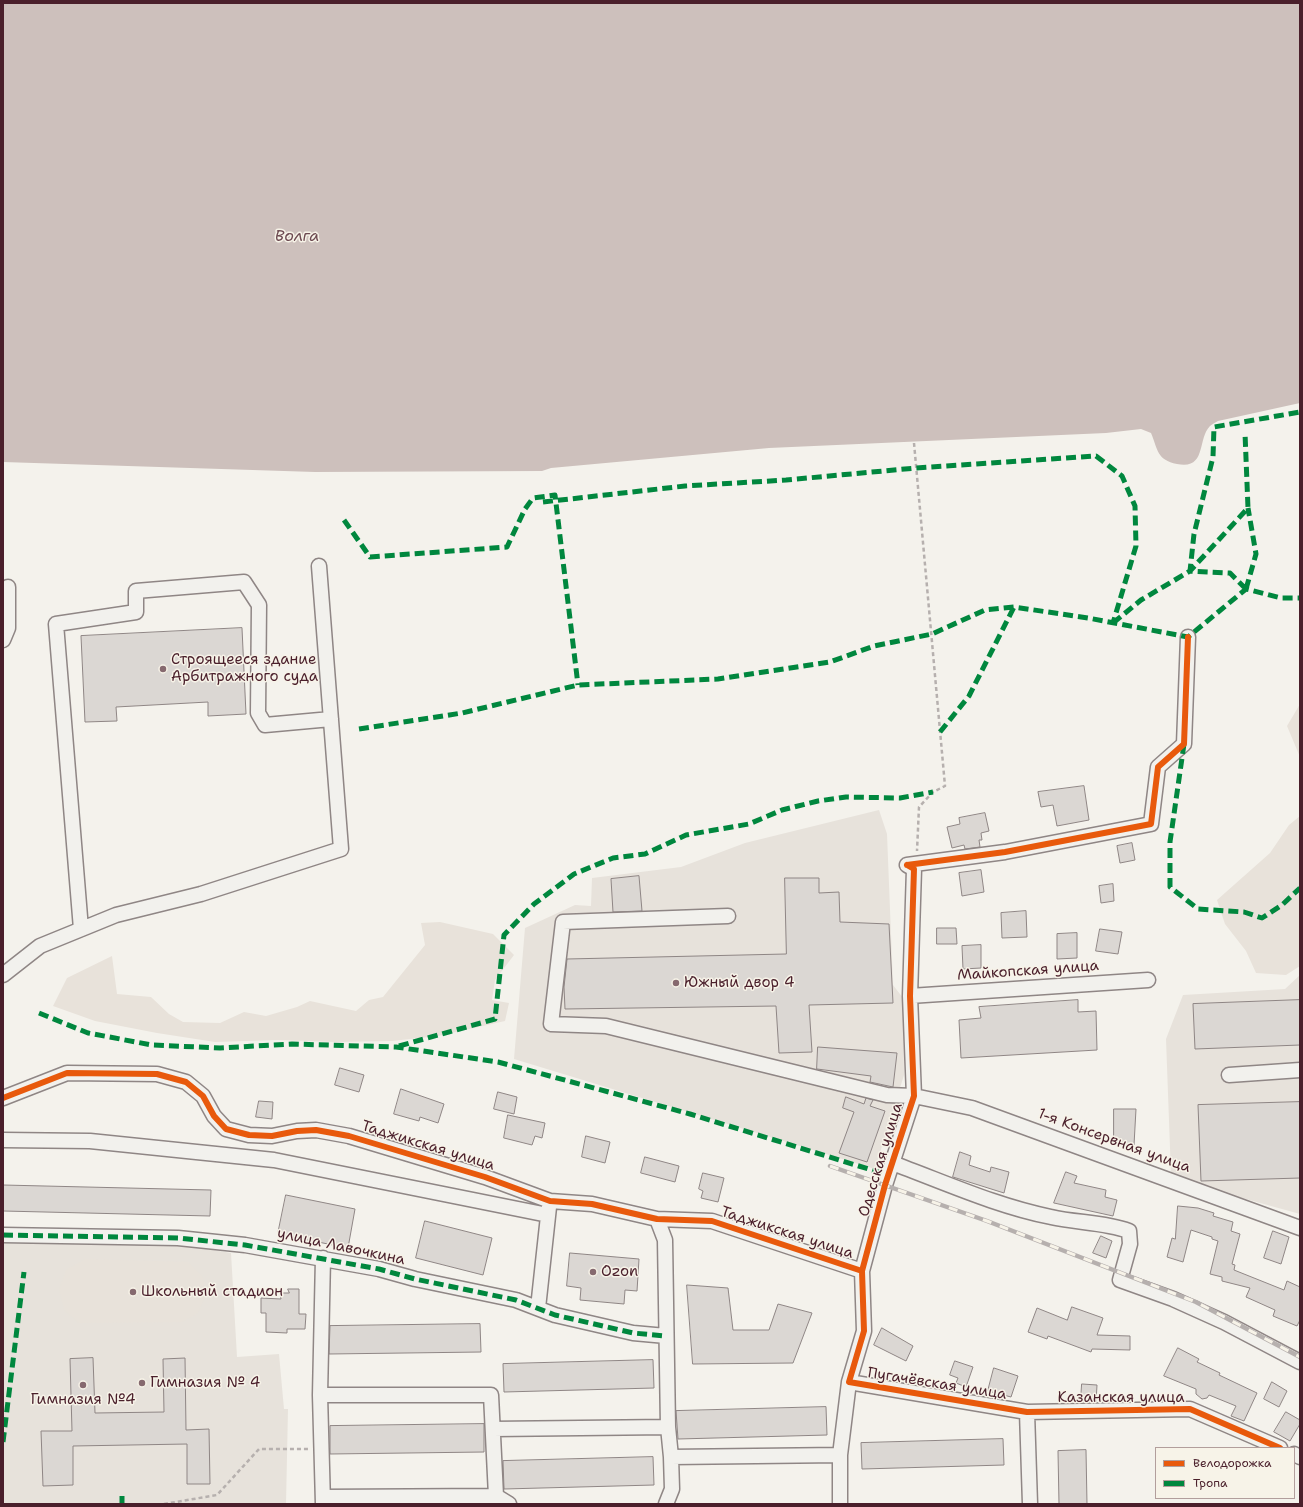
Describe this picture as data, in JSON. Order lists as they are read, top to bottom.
{
  "streets": {
    "street": [
      "Майкопская улица",
      "1-я Консервная улица",
      "Таджикская улица",
      "Одесская улица",
      "улица Лавочкина",
      "Пугачёвская улица",
      "Казанская улица"
    ]
  },
  "crossings": [
    ["Майкопская улица", "Одесская улица"],
    ["1-я Консервная улица", "Одесская улица"],
    ["Таджикская улица", "Одесская улица"],
    ["Одесская улица", "Пугачёвская улица"],
    ["Пугачёвская улица", "Казанская улица"]
  ],
  "water": ["Волга"],
  "places": [
    "Строящееся здание Арбитражного суда",
    "Южный двор 4",
    "Ozon",
    "Школьный стадион",
    "Гимназия № 4",
    "Гимназия №4"
  ],
  "legend": ["Велодорожка", "Тропа"]
}
